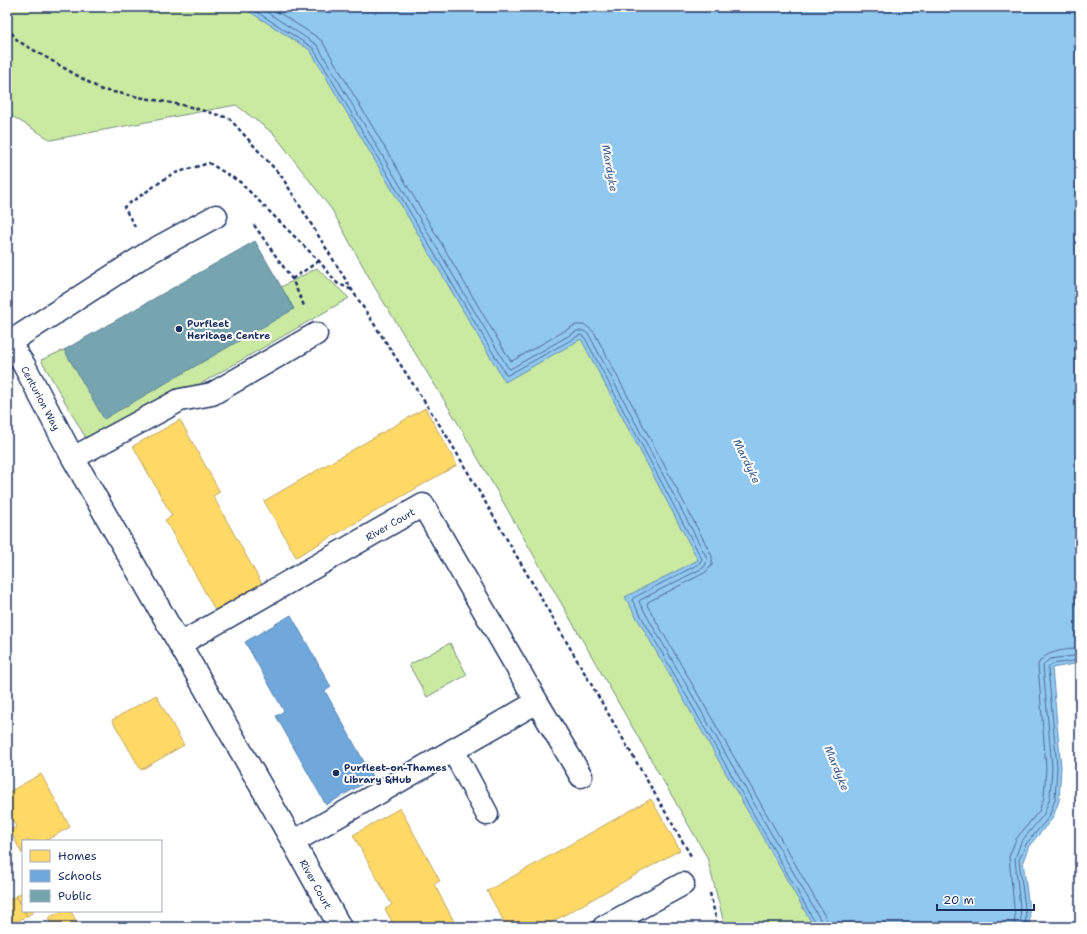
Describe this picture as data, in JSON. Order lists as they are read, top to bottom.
{
  "streets": {
    "street": ["Centurion Way", "River Court"]
  },
  "crossings": [
    ["Centurion Way", "River Court"]
  ],
  "water": ["Mardyke"],
  "places": ["Purfleet Heritage Centre", "Purfleet-on-Thames Library &Hub"],
  "legend": ["Homes", "Schools", "Public"],
  "scale_bar": "20 m"
}
